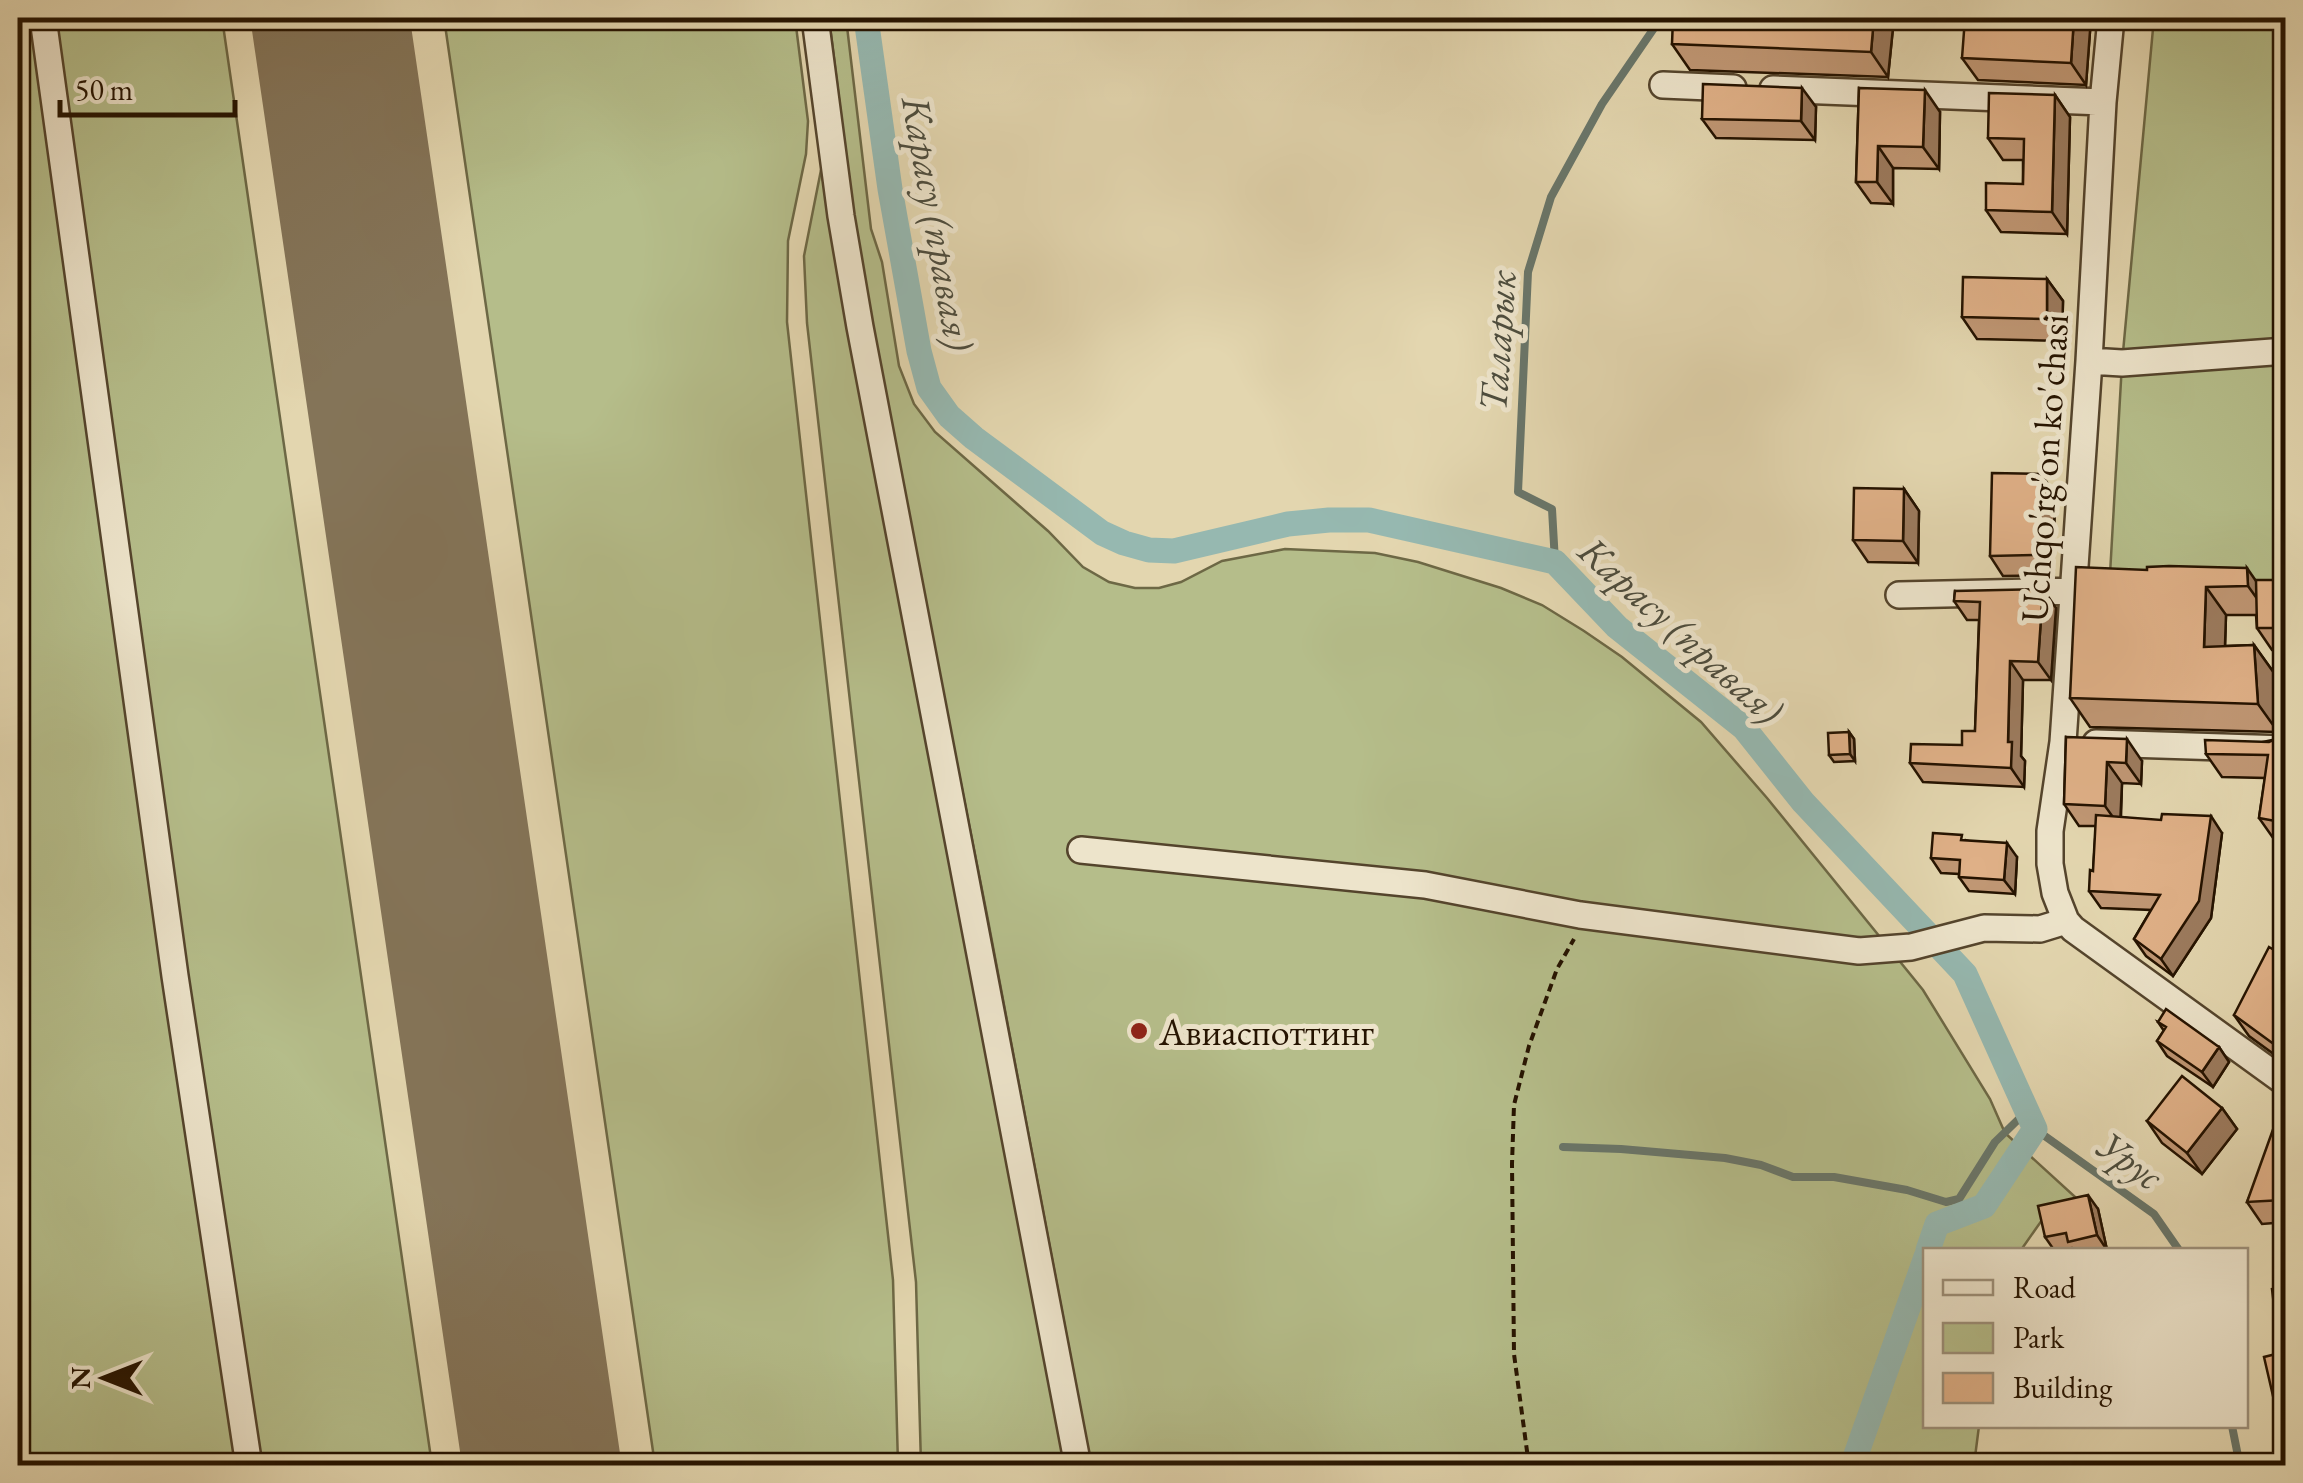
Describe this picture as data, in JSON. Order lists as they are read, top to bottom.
{
  "streets": {
    "street": ["Uchqo'rg'on ko'chasi"]
  },
  "water": ["Карасу (правая)", "Таларык", "Урус"],
  "places": ["Авиаспоттинг"],
  "legend": ["Road", "Park", "Building"],
  "scale_bar": "50 m",
  "north": "left"
}
